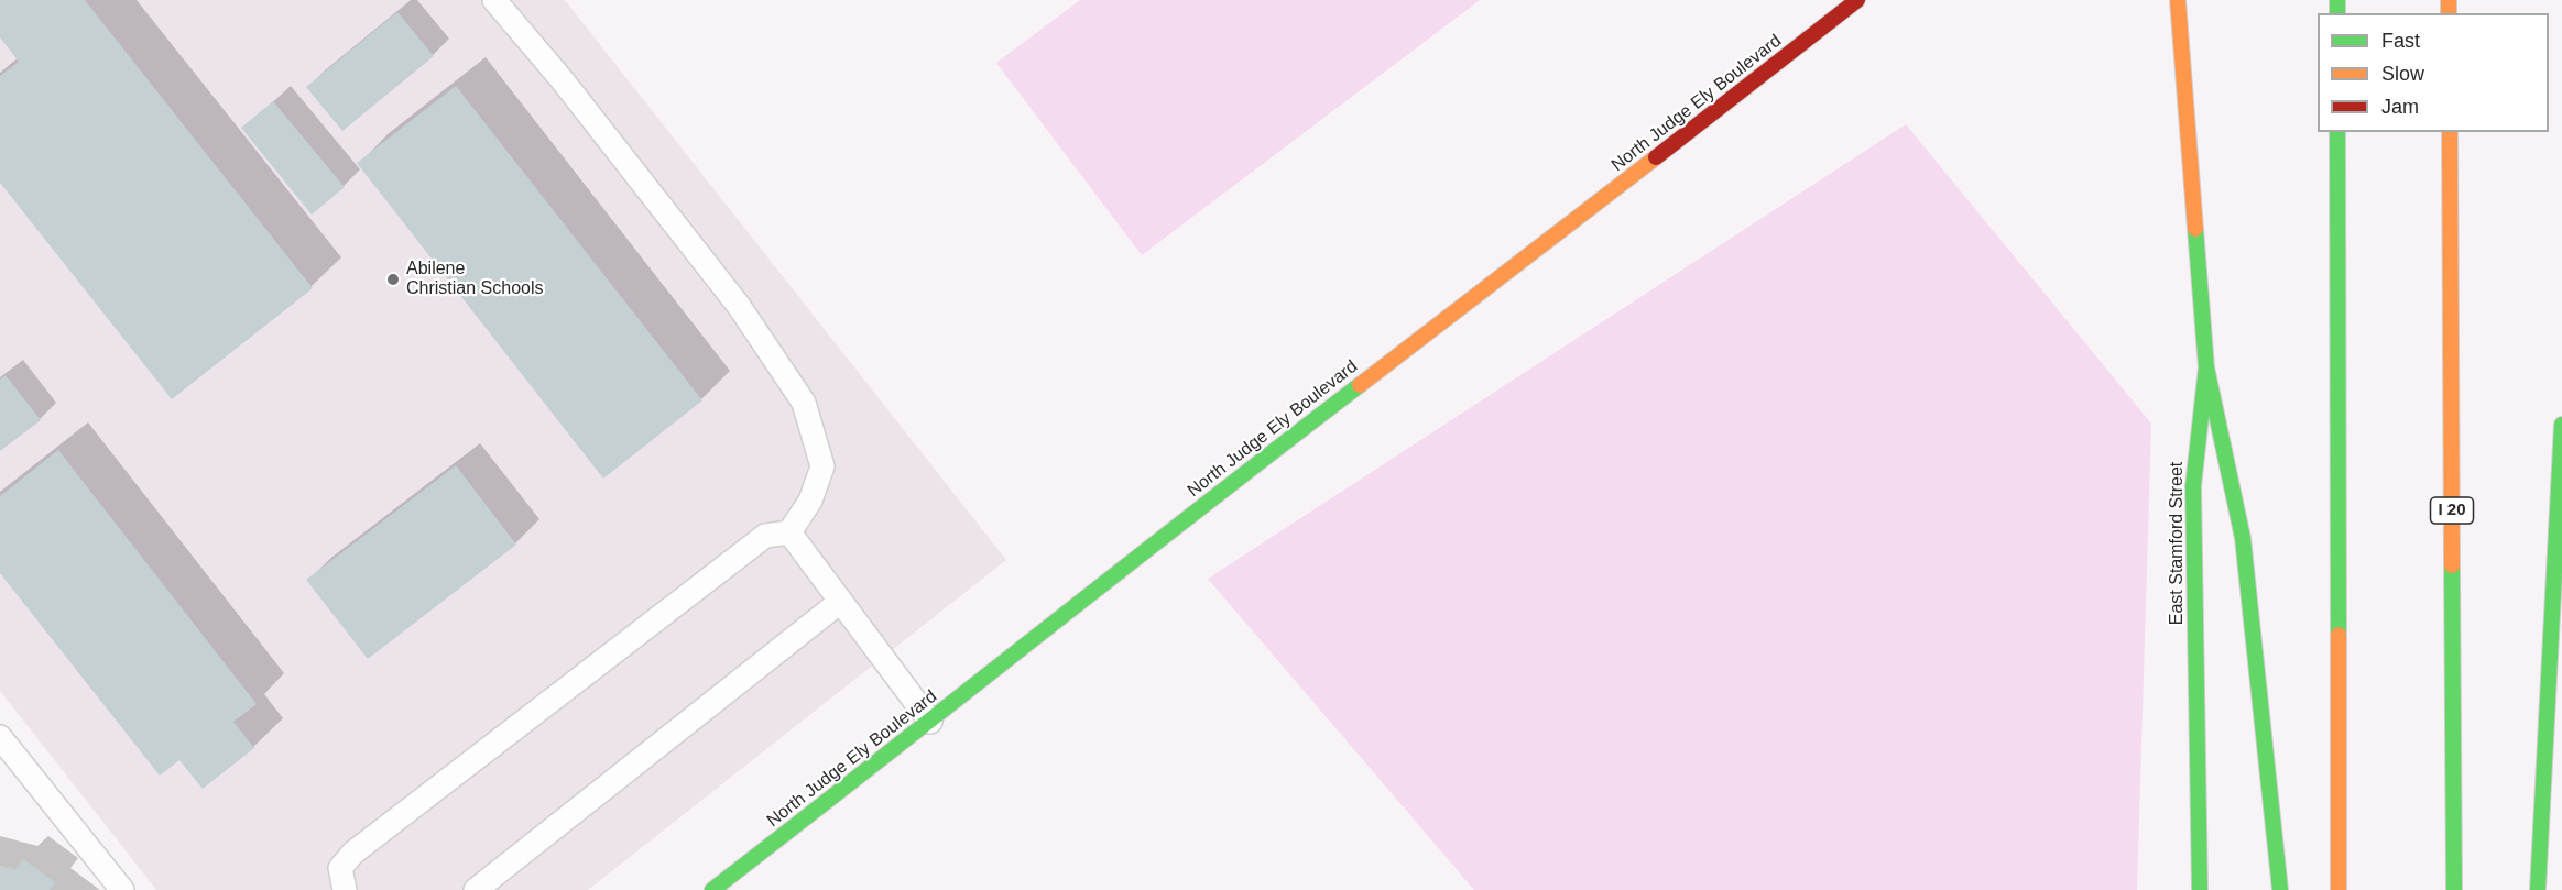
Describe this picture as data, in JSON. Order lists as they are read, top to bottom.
{
  "streets": {
    "main road": ["North Judge Ely Boulevard", "I 20", "East Stamford Street"]
  },
  "places": ["Abilene Christian Schools"],
  "legend": ["Fast", "Slow", "Jam"]
}
